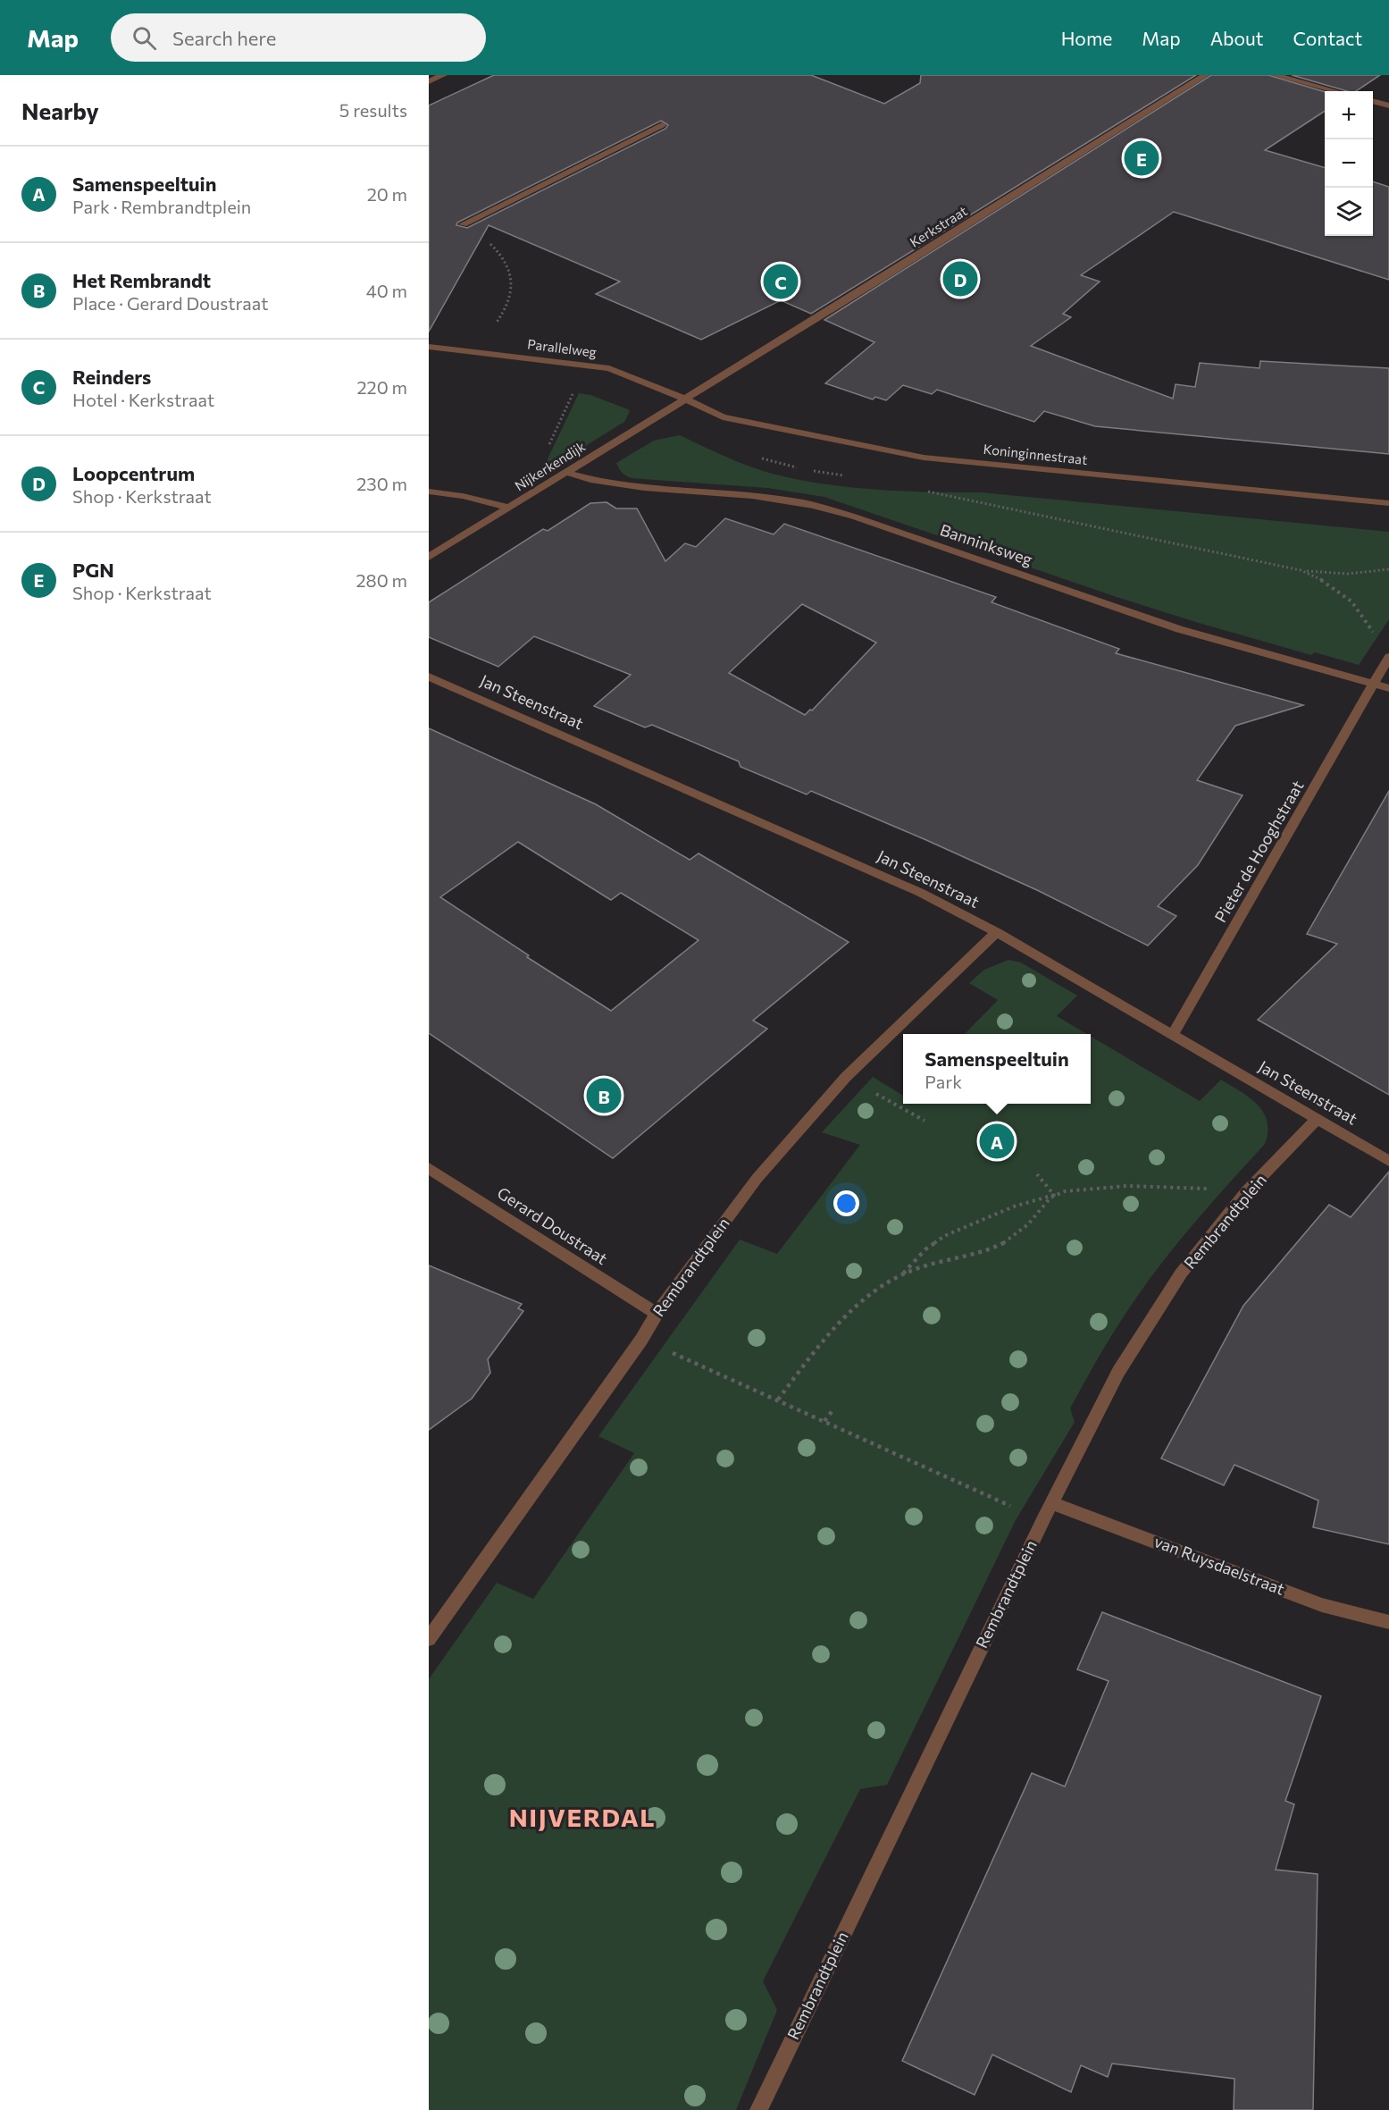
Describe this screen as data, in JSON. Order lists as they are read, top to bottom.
{
  "streets": {
    "street": [
      "Kerkstraat",
      "Parallelweg",
      "Koninginnestraat",
      "Nijkerkendijk",
      "Banninksweg",
      "Jan Steenstraat",
      "Pieter de Hooghstraat",
      "Rembrandtplein",
      "Gerard Doustraat",
      "van Ruysdaelstraat"
    ]
  },
  "crossings": [
    ["Kerkstraat", "Parallelweg"],
    ["Kerkstraat", "Koninginnestraat"],
    ["Kerkstraat", "Nijkerkendijk"],
    ["Parallelweg", "Koninginnestraat"],
    ["Parallelweg", "Nijkerkendijk"],
    ["Koninginnestraat", "Nijkerkendijk"],
    ["Nijkerkendijk", "Banninksweg"],
    ["Banninksweg", "Pieter de Hooghstraat"],
    ["Jan Steenstraat", "Pieter de Hooghstraat"],
    ["Jan Steenstraat", "Rembrandtplein"],
    ["Rembrandtplein", "Gerard Doustraat"],
    ["Rembrandtplein", "van Ruysdaelstraat"]
  ],
  "districts": ["NIJVERDAL"],
  "page": {
    "header": "Map",
    "search": "Search here",
    "nav": [
      "Home",
      "Map",
      "About",
      "Contact"
    ],
    "heading": ["Nearby", "5 results"],
    "map_buttons": ["+", "−"],
    "pins": [
      "E",
      "D",
      "C",
      "B",
      "A"
    ],
    "list": [
      {
        "mark": "A",
        "name": "Samenspeeltuin",
        "note": "Park · Rembrandtplein",
        "value": "20 m"
      },
      {
        "mark": "B",
        "name": "Het Rembrandt",
        "note": "Place · Gerard Doustraat",
        "value": "40 m"
      },
      {
        "mark": "C",
        "name": "Reinders",
        "note": "Hotel · Kerkstraat",
        "value": "220 m"
      },
      {
        "mark": "D",
        "name": "Loopcentrum",
        "note": "Shop · Kerkstraat",
        "value": "230 m"
      },
      {
        "mark": "E",
        "name": "PGN",
        "note": "Shop · Kerkstraat",
        "value": "280 m"
      }
    ],
    "popup": ["Samenspeeltuin", "Park"]
  }
}
